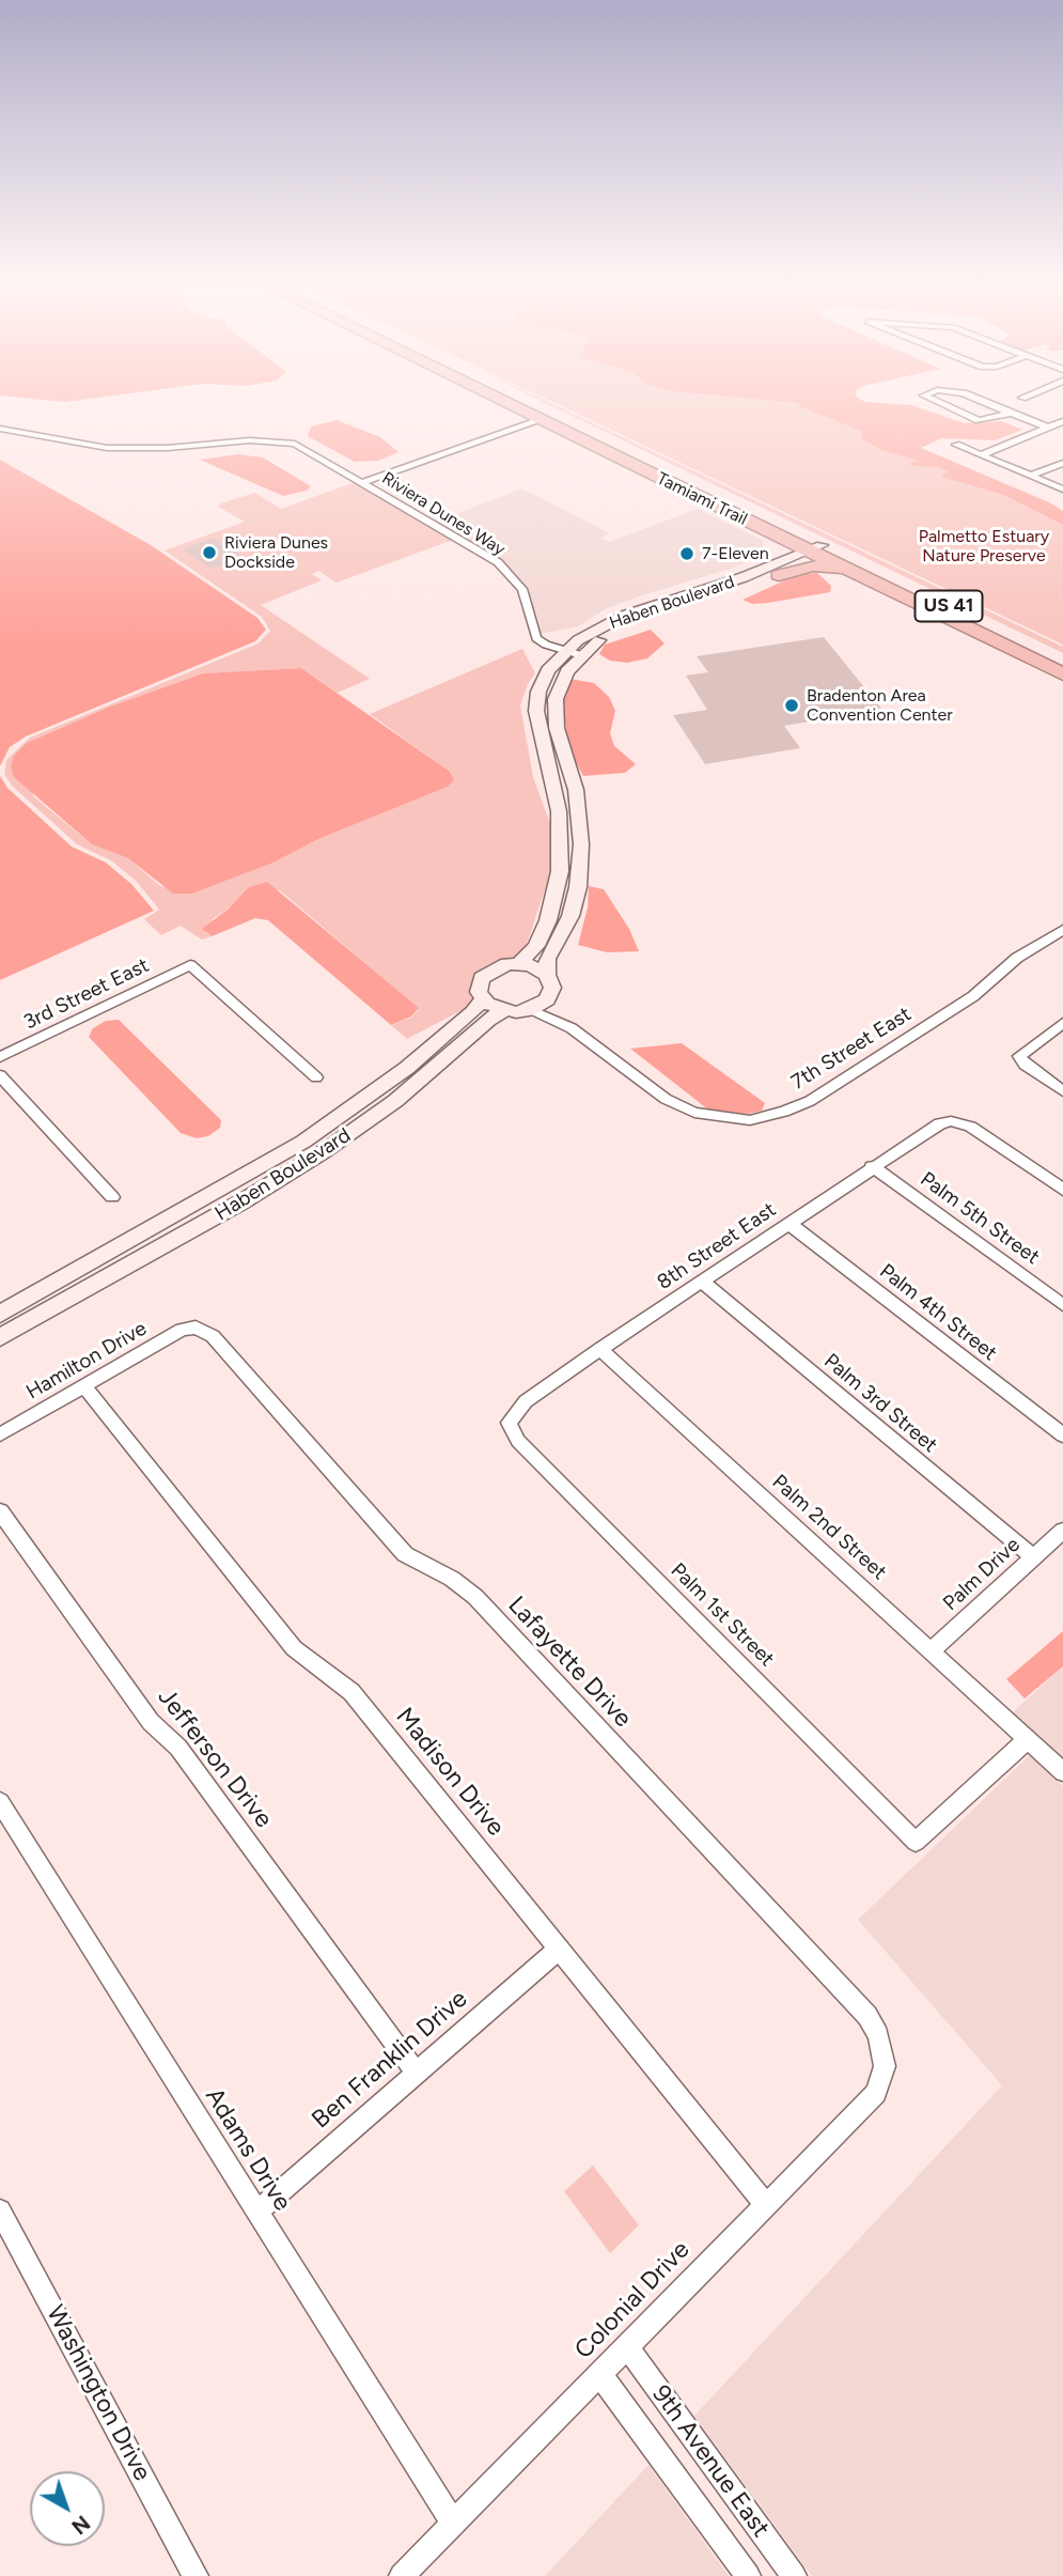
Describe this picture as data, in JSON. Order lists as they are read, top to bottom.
{
  "streets": {
    "highway": ["Tamiami Trail", "US 41"],
    "street": [
      "Riviera Dunes Way",
      "Haben Boulevard",
      "3rd Street East",
      "7th Street East",
      "Palm 5th Street",
      "8th Street East",
      "Palm 4th Street",
      "Hamilton Drive",
      "Palm 3rd Street",
      "Palm 2nd Street",
      "Palm Drive",
      "Palm 1st Street",
      "Lafayette Drive",
      "Jefferson Drive",
      "Madison Drive",
      "Ben Franklin Drive",
      "Adams Drive",
      "Colonial Drive",
      "Washington Drive",
      "9th Avenue East"
    ]
  },
  "crossings": [
    ["Tamiami Trail", "Haben Boulevard"],
    ["Riviera Dunes Way", "Haben Boulevard"],
    ["Haben Boulevard", "7th Street East"],
    ["Palm 5th Street", "8th Street East"],
    ["8th Street East", "Palm 4th Street"],
    ["8th Street East", "Palm 3rd Street"],
    ["8th Street East", "Palm 2nd Street"],
    ["8th Street East", "Palm 1st Street"],
    ["Hamilton Drive", "Lafayette Drive"],
    ["Hamilton Drive", "Madison Drive"],
    ["Palm 3rd Street", "Palm Drive"],
    ["Palm 2nd Street", "Palm Drive"],
    ["Palm 2nd Street", "Palm 1st Street"],
    ["Lafayette Drive", "Colonial Drive"],
    ["Jefferson Drive", "Ben Franklin Drive"],
    ["Madison Drive", "Ben Franklin Drive"],
    ["Madison Drive", "Colonial Drive"],
    ["Ben Franklin Drive", "Adams Drive"],
    ["Adams Drive", "Colonial Drive"],
    ["Colonial Drive", "9th Avenue East"]
  ],
  "parks": ["Palmetto Estuary Nature Preserve"],
  "places": ["Riviera Dunes Dockside", "7-Eleven", "Bradenton Area Convention Center"],
  "north": "bottom right"
}
